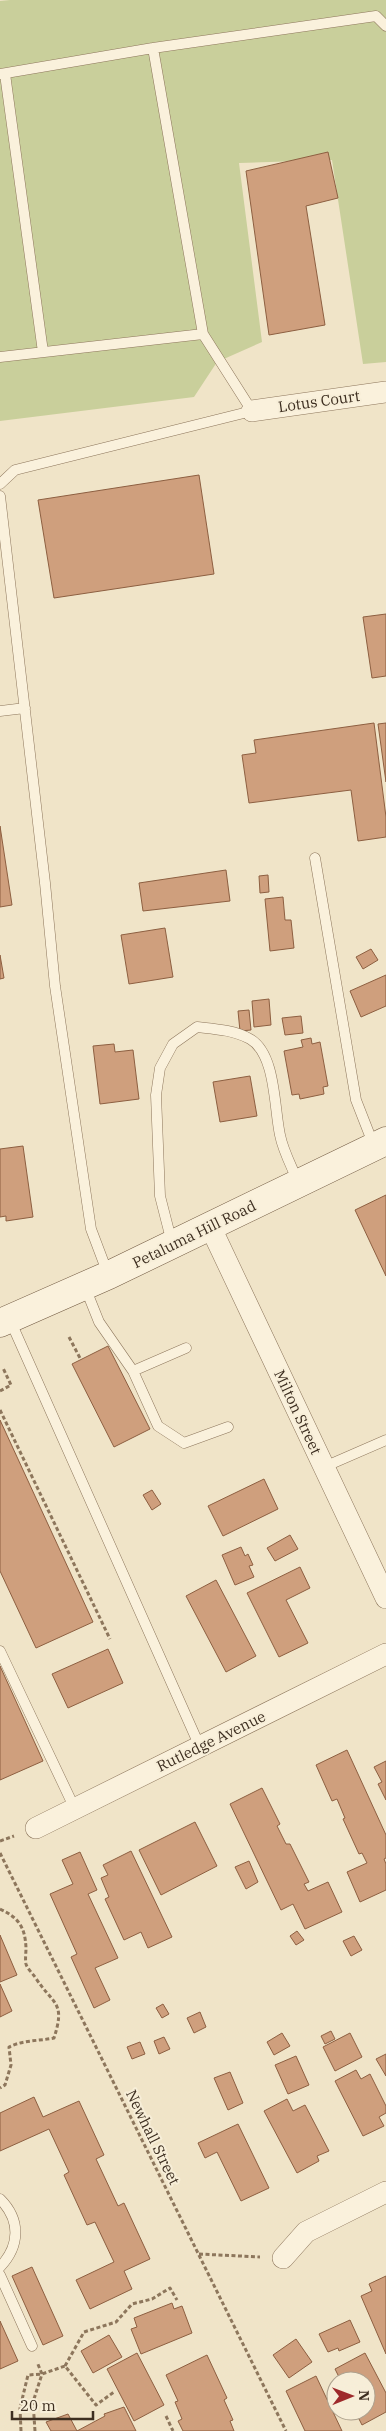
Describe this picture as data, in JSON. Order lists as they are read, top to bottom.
{
  "streets": {
    "main road": ["Petaluma Hill Road"],
    "street": ["Lotus Court", "Milton Street", "Rutledge Avenue"],
    "path": ["Newhall Street"]
  },
  "crossings": [
    ["Petaluma Hill Road", "Milton Street"]
  ],
  "scale_bar": "20 m",
  "north": "right"
}
